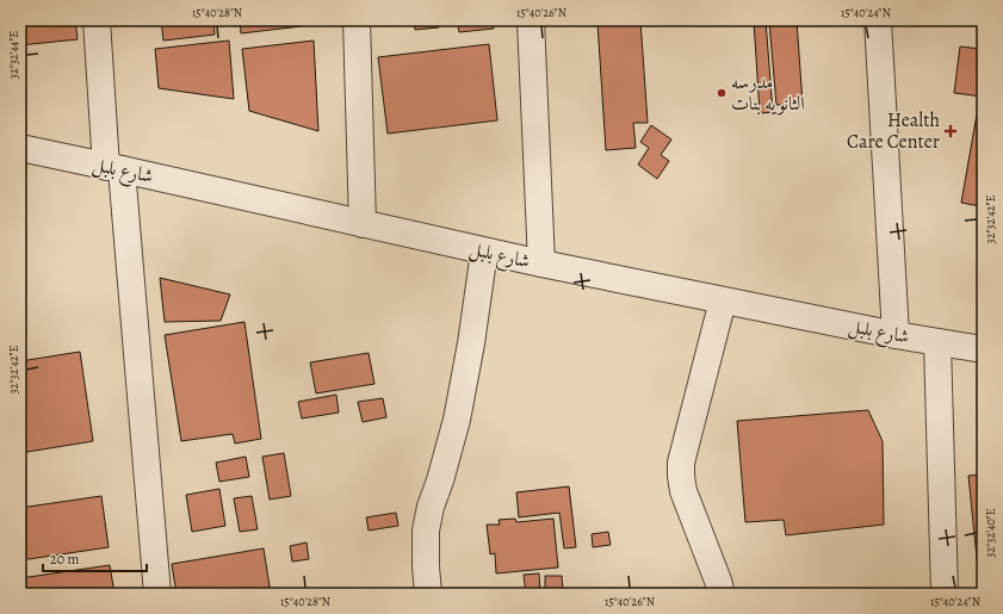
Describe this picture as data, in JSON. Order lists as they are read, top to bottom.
{
  "streets": {
    "street": ["شارع بلبل"]
  },
  "places": {
    "other": ["مدرسه الثانويه بنات"],
    "health": ["Health Care Center"]
  },
  "scale_bar": "20 m",
  "coordinates": [
    "15°40'28\"N",
    "15°40'26\"N",
    "15°40'24\"N",
    "32°32'44\"E",
    "32°32'42\"E",
    "32°32'40\"E"
  ]
}
